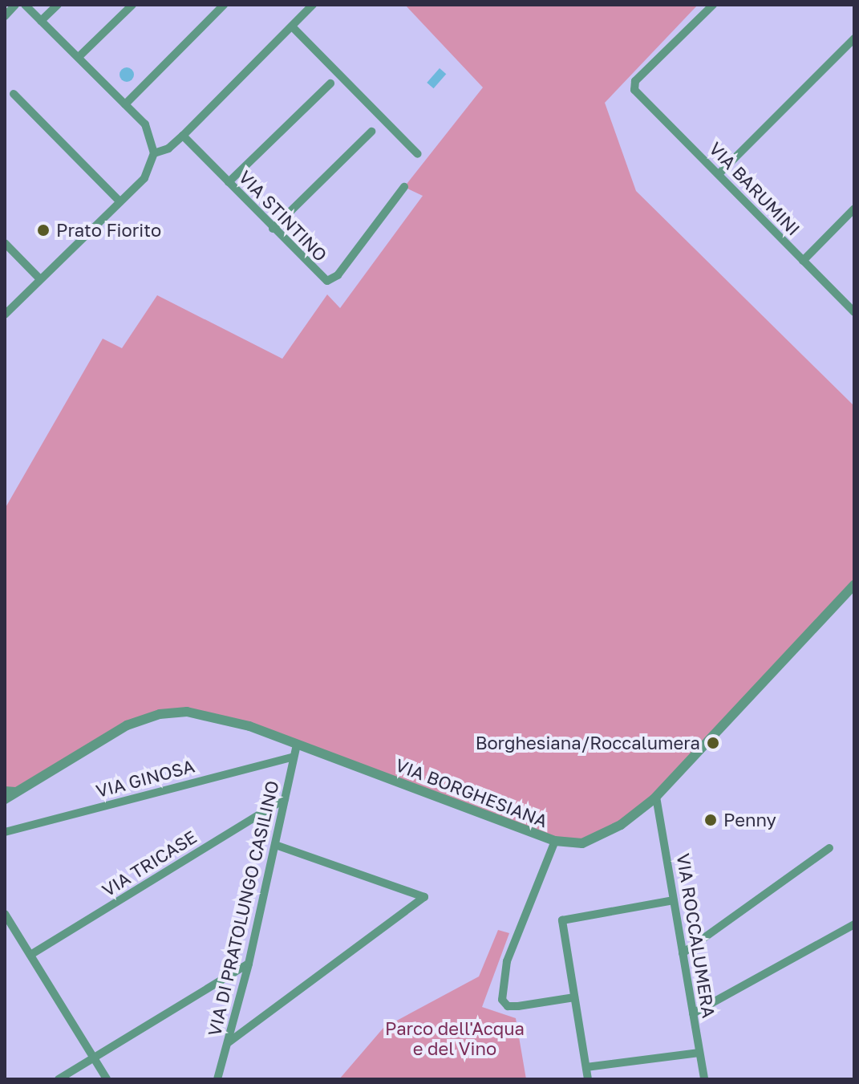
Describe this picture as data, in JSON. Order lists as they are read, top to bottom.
{
  "streets": {
    "street": [
      "VIA BARUMINI",
      "VIA STINTINO",
      "VIA GINOSA",
      "VIA BORGHESIANA",
      "VIA TRICASE",
      "VIA DI PRATOLUNGO CASILINO",
      "VIA ROCCALUMERA"
    ]
  },
  "crossings": [
    ["VIA GINOSA", "VIA DI PRATOLUNGO CASILINO"],
    ["VIA BORGHESIANA", "VIA DI PRATOLUNGO CASILINO"],
    ["VIA BORGHESIANA", "VIA ROCCALUMERA"],
    ["VIA TRICASE", "VIA DI PRATOLUNGO CASILINO"]
  ],
  "parks": ["Parco dell'Acqua e del Vino"],
  "places": ["Prato Fiorito", "Borghesiana/Roccalumera", "Penny"]
}
